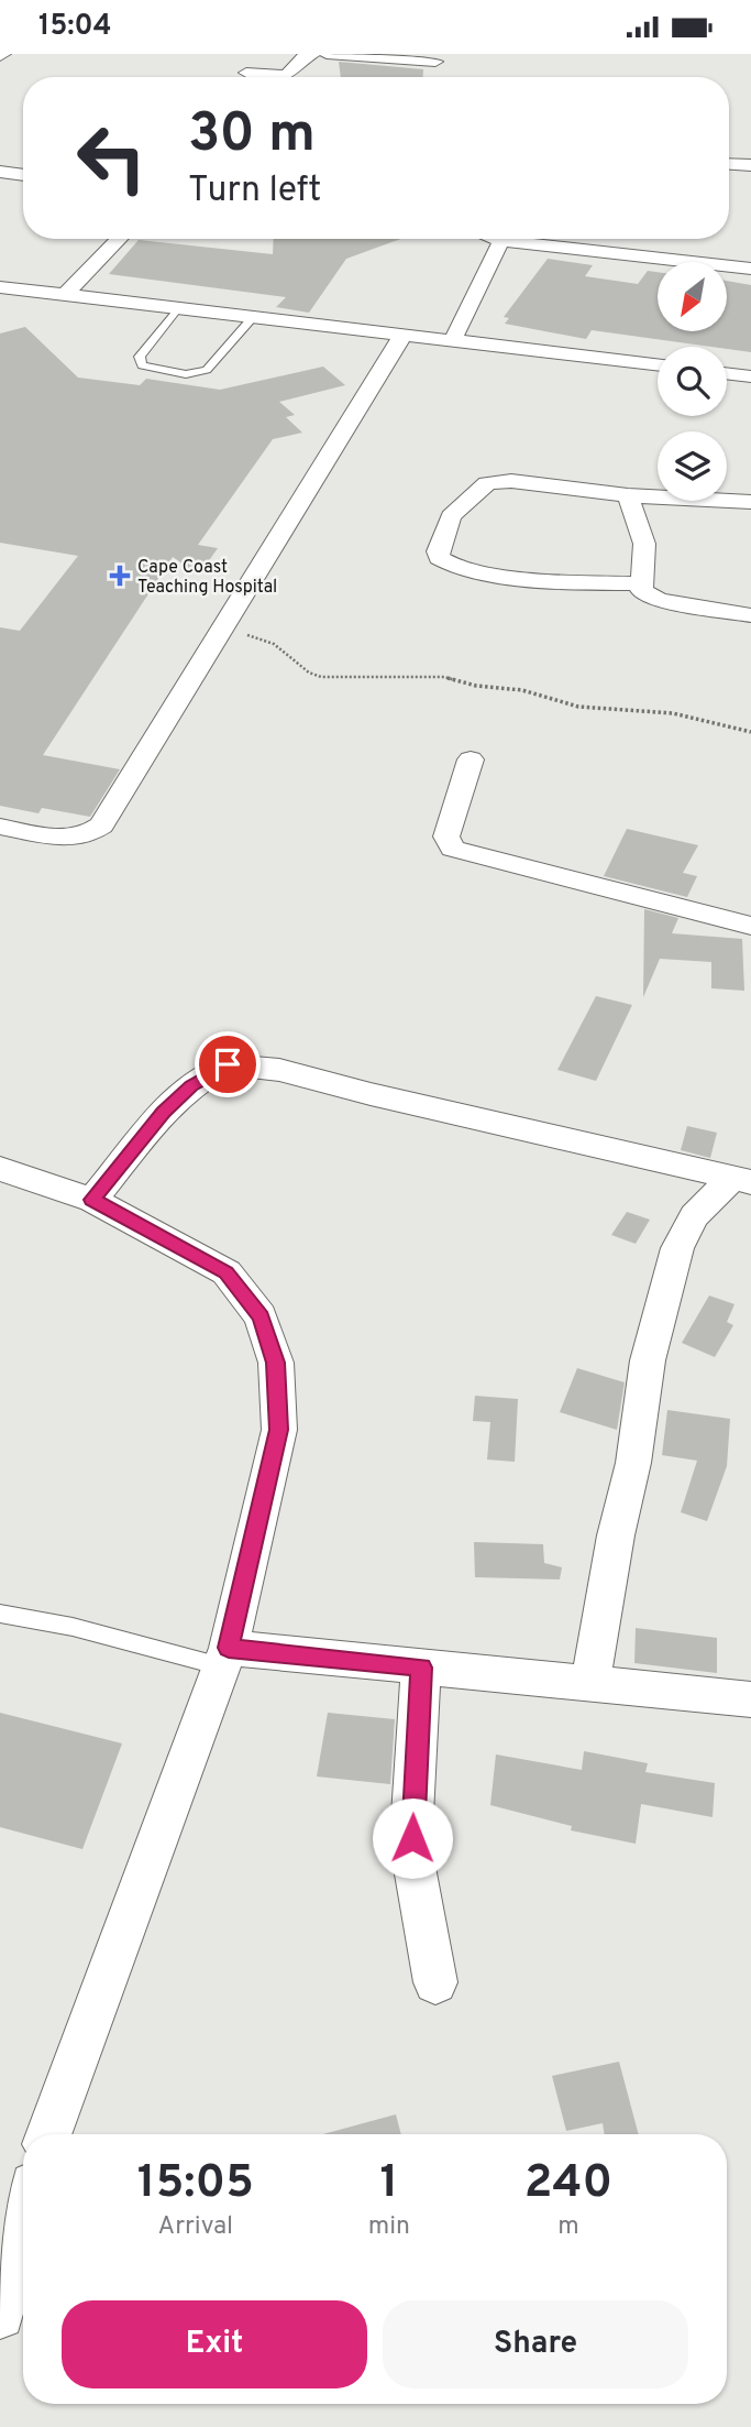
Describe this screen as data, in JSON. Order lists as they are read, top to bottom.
{
  "places": {
    "health": ["Cape Coast Teaching Hospital"]
  },
  "north": "bottom left",
  "page": {
    "status": "15:04",
    "turn": ["30 m", "Turn left"],
    "eta": [
      "15:05",
      "Arrival",
      "1",
      "min",
      "240",
      "m"
    ],
    "buttons": ["Exit", "Share"]
  }
}
